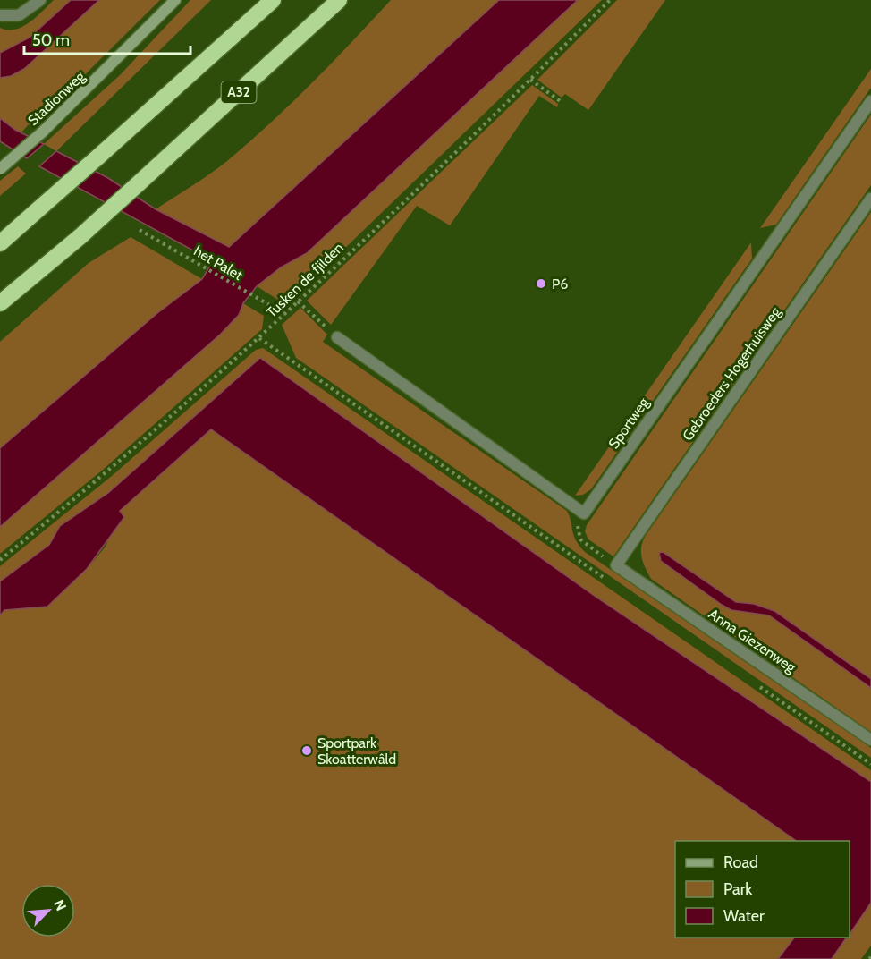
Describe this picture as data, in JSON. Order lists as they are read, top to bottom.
{
  "streets": {
    "highway": ["A32"],
    "main road": ["Stadionweg"],
    "street": ["Gebroeders Hogerhuisweg", "Sportweg", "Anna Giezenweg"],
    "path": ["het Palet", "Tusken de fjilden"]
  },
  "crossings": [
    ["het Palet", "Tusken de fjilden"],
    ["Gebroeders Hogerhuisweg", "Anna Giezenweg"]
  ],
  "places": ["P6", "Sportpark Skoatterwâld"],
  "legend": ["Road", "Park", "Water"],
  "scale_bar": "50 m",
  "north": "top right"
}
